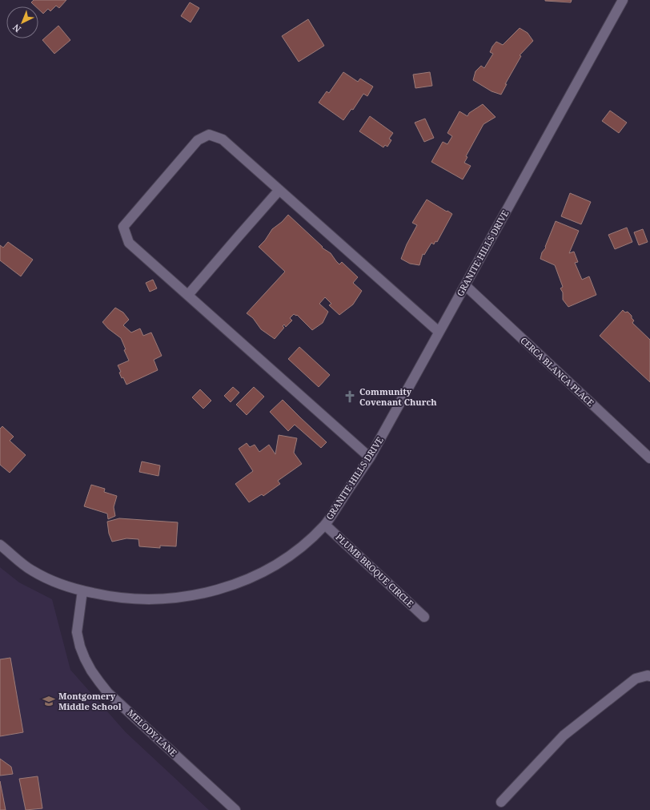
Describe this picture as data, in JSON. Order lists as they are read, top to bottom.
{
  "streets": {
    "street": [
      "GRANITE HILLS DRIVE",
      "CERCA BLANCA PLACE",
      "PLUMB BROQUE CIRCLE",
      "MELODY LANE"
    ]
  },
  "crossings": [
    ["GRANITE HILLS DRIVE", "CERCA BLANCA PLACE"],
    ["GRANITE HILLS DRIVE", "PLUMB BROQUE CIRCLE"],
    ["GRANITE HILLS DRIVE", "MELODY LANE"]
  ],
  "places": {
    "church": ["Community Covenant Church"],
    "school or university": ["Montgomery Middle School"]
  },
  "north": "bottom left"
}
